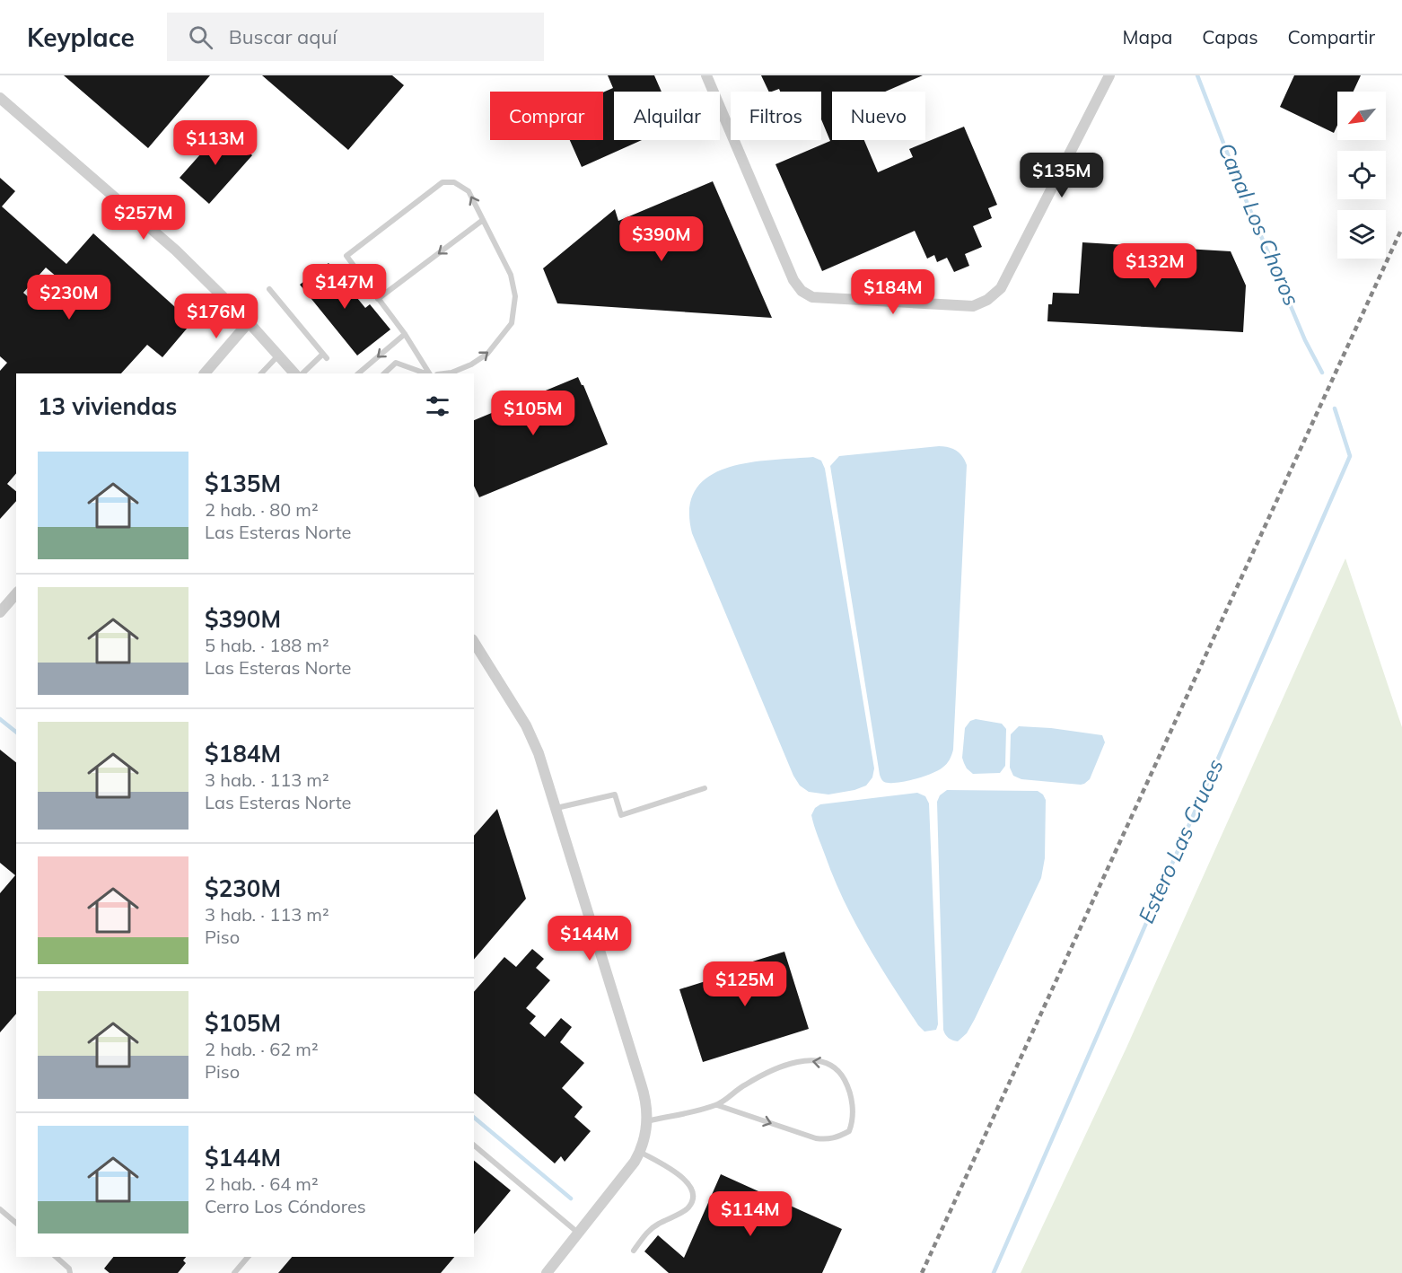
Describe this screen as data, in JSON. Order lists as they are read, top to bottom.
{
  "water": ["Canal Los Choros", "Estero Las Cruces"],
  "north": "bottom left",
  "page": {
    "header": "Keyplace",
    "search": "Buscar aquí",
    "nav": ["Mapa", "Capas", "Compartir"],
    "chip": [
      "Comprar",
      "Alquilar",
      "Filtros",
      "Nuevo"
    ],
    "price": [
      "$113M",
      "$135M",
      "$257M",
      "$390M",
      "$132M",
      "$147M",
      "$184M",
      "$230M",
      "$176M",
      "$105M",
      "$144M",
      "$125M",
      "$114M"
    ],
    "heading": "13 viviendas",
    "list": [
      {
        "name": "$135M",
        "note": "2 hab. · 80 m² · Las Esteras Norte"
      },
      {
        "name": "$390M",
        "note": "5 hab. · 188 m² · Las Esteras Norte"
      },
      {
        "name": "$184M",
        "note": "3 hab. · 113 m² · Las Esteras Norte"
      },
      {
        "name": "$230M",
        "note": "3 hab. · 113 m² · Piso"
      },
      {
        "name": "$105M",
        "note": "2 hab. · 62 m² · Piso"
      },
      {
        "name": "$144M",
        "note": "2 hab. · 64 m² · Cerro Los Cóndores"
      }
    ]
  }
}
